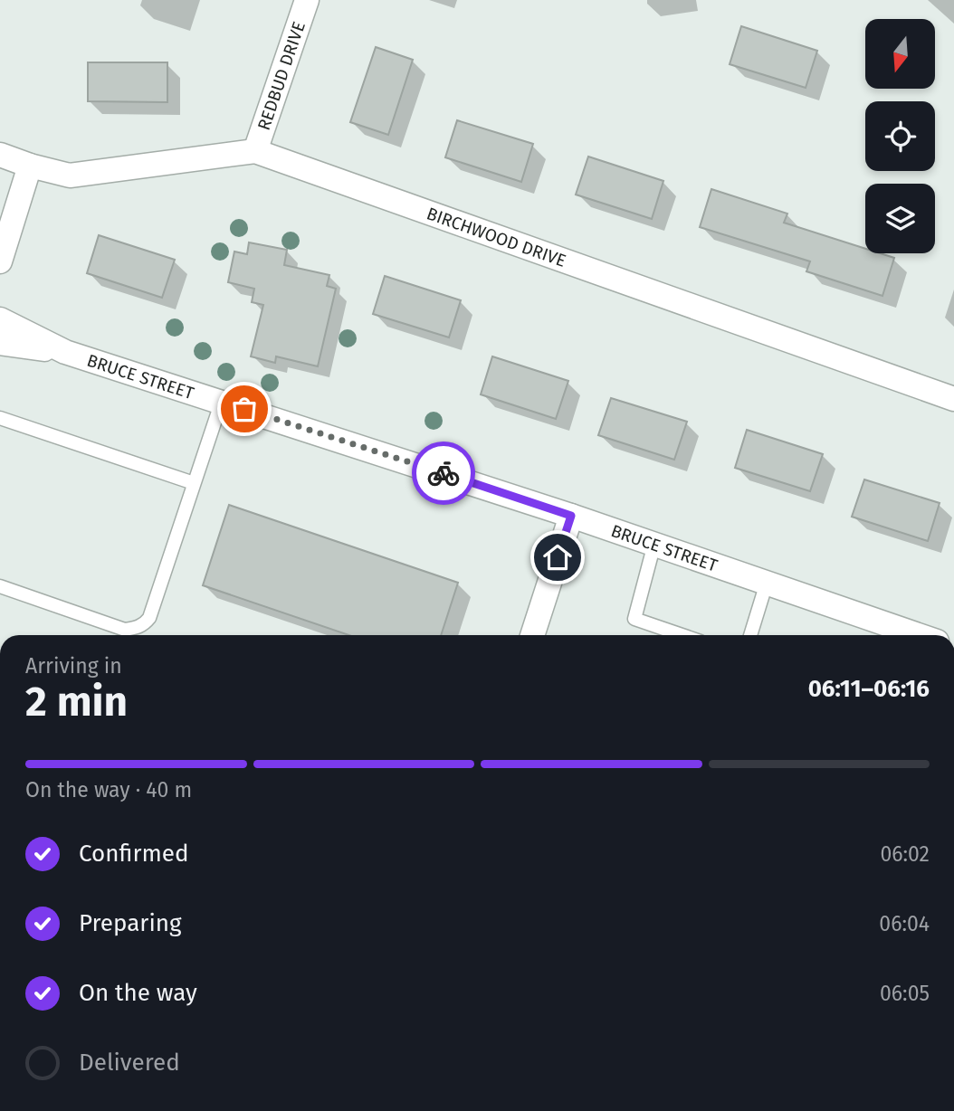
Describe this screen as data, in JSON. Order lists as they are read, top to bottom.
{
  "streets": {
    "street": ["REDBUD DRIVE", "BIRCHWOOD DRIVE", "BRUCE STREET"]
  },
  "crossings": [
    ["REDBUD DRIVE", "BIRCHWOOD DRIVE"]
  ],
  "north": "bottom",
  "page": {
    "heading": ["2 min", "Arriving in", "06:11–06:16"],
    "bar": "On the way · 40 m",
    "list": [
      ["Confirmed", "06:02"],
      ["Preparing", "06:04"],
      ["On the way", "06:05"],
      "Delivered"
    ]
  }
}
